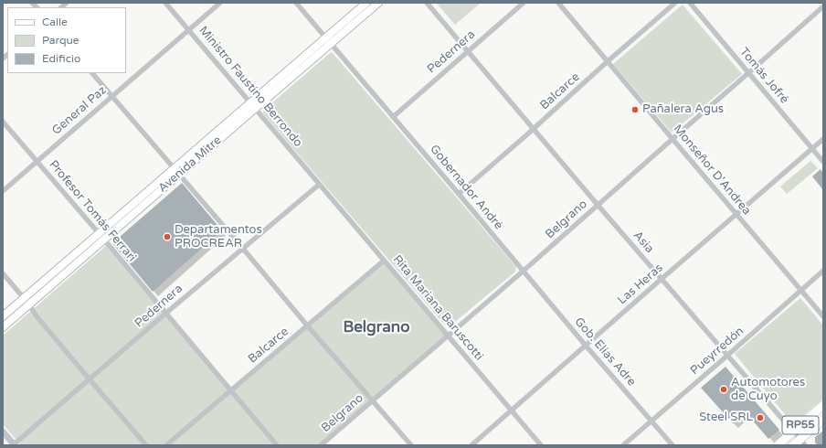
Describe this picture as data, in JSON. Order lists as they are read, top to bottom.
{
  "streets": {
    "main road": ["Avenida Mitre", "RP55"],
    "street": [
      "Pedernera",
      "Tomás Jofré",
      "Ministro Faustino Berrondo",
      "Balcarce",
      "General Paz",
      "Monseñor D'Andrea",
      "Gobernador André",
      "Profesor Tomás Ferrari",
      "Belgrano",
      "Asia",
      "Las Heras",
      "Rita Mariana Baruscotti",
      "Pueyrredón",
      "Gob. Elías Adre"
    ]
  },
  "crossings": [
    ["Pedernera", "Ministro Faustino Berrondo"],
    ["Pedernera", "Gobernador André"],
    ["Pedernera", "Profesor Tomás Ferrari"],
    ["Pedernera", "Asia"],
    ["Pedernera", "Rita Mariana Baruscotti"],
    ["Tomás Jofré", "Belgrano"],
    ["Tomás Jofré", "Las Heras"],
    ["Ministro Faustino Berrondo", "General Paz"],
    ["Ministro Faustino Berrondo", "Avenida Mitre"],
    ["Ministro Faustino Berrondo", "Rita Mariana Baruscotti"],
    ["Balcarce", "Monseñor D'Andrea"],
    ["Balcarce", "Gobernador André"],
    ["Balcarce", "Profesor Tomás Ferrari"],
    ["Balcarce", "Asia"],
    ["Balcarce", "Rita Mariana Baruscotti"],
    ["General Paz", "Profesor Tomás Ferrari"],
    ["Avenida Mitre", "Gobernador André"],
    ["Avenida Mitre", "Profesor Tomás Ferrari"],
    ["Monseñor D'Andrea", "Belgrano"],
    ["Monseñor D'Andrea", "Las Heras"],
    ["Monseñor D'Andrea", "Pueyrredón"],
    ["Gobernador André", "Belgrano"],
    ["Gobernador André", "Gob. Elías Adre"],
    ["Belgrano", "Asia"],
    ["Belgrano", "Rita Mariana Baruscotti"],
    ["Belgrano", "Gob. Elías Adre"],
    ["Asia", "Las Heras"],
    ["Asia", "Pueyrredón"],
    ["Asia", "RP55"],
    ["Las Heras", "Rita Mariana Baruscotti"],
    ["Las Heras", "Gob. Elías Adre"],
    ["Pueyrredón", "Gob. Elías Adre"]
  ],
  "districts": ["Belgrano"],
  "places": [
    "Pañalera Agus",
    "Departamentos PROCREAR",
    "Automotores de Cuyo",
    "Steel SRL"
  ],
  "legend": ["Calle", "Parque", "Edificio"]
}
